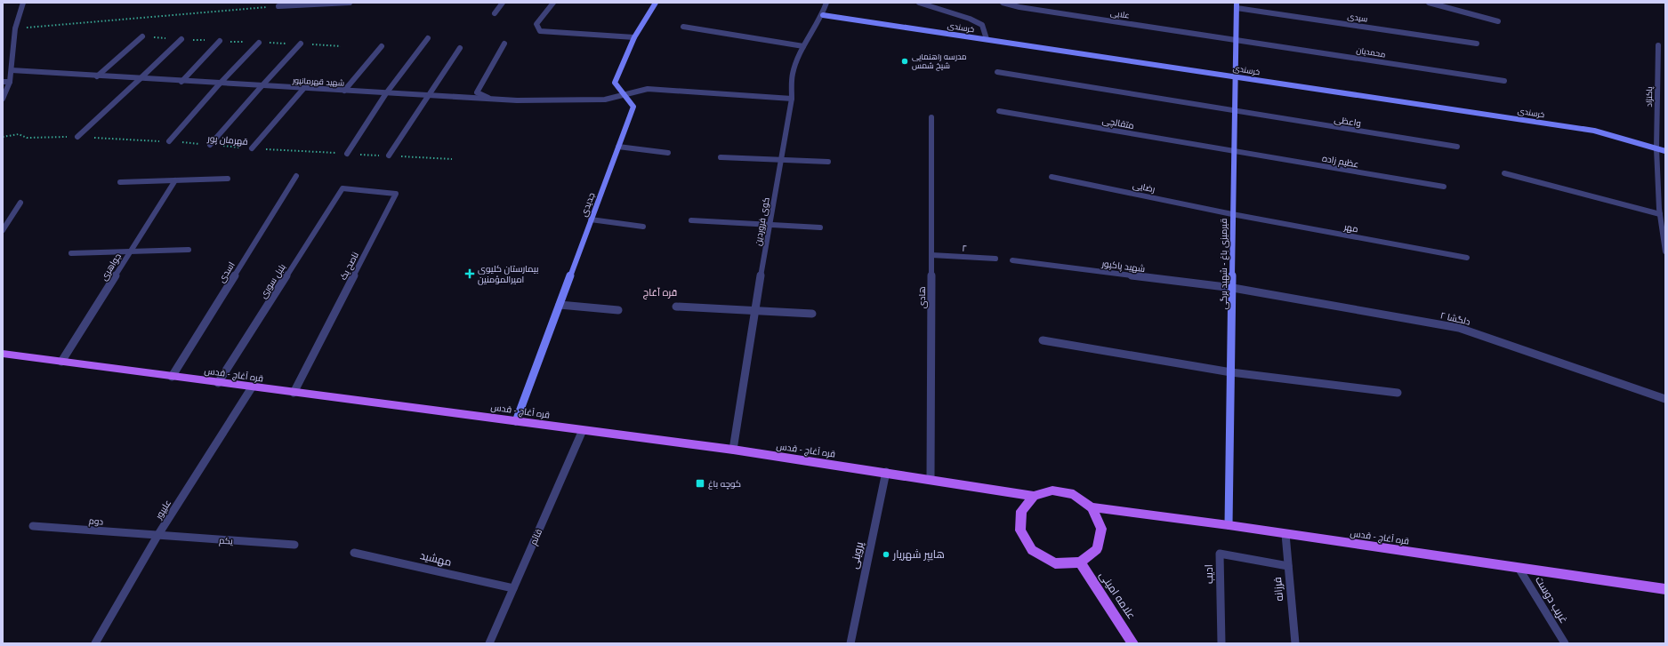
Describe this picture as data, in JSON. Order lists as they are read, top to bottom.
{
  "streets": {
    "main road": ["قره آغاج - قدس", "علامه امینی"],
    "street": [
      "علایی",
      "سیدی",
      "خرسندی",
      "محمدیان",
      "شهید قهرمانپور",
      "پاکنژاد",
      "واعظی",
      "متقالچی",
      "عظیم زاده",
      "رضایی",
      "جدیدی",
      "کوی فروردین",
      "مهر",
      "۲",
      "قیرمیزی باغ - شهید برگی",
      "ناصح یک",
      "شهید پاکپور",
      "جواهری",
      "اسدی",
      "بلبل سوری",
      "هادی",
      "دلگشا ۲",
      "علیپور",
      "دوم",
      "قائم",
      "یکم",
      "پروینی",
      "مهشید",
      "ادیب",
      "فرزانه",
      "غریب دوست"
    ],
    "path": ["قهرمان پور"]
  },
  "crossings": [
    ["علایی", "محمدیان"],
    ["علایی", "قیرمیزی باغ - شهید برگی"],
    ["سیدی", "قیرمیزی باغ - شهید برگی"],
    ["خرسندی", "پاکنژاد"],
    ["خرسندی", "کوی فروردین"],
    ["خرسندی", "قیرمیزی باغ - شهید برگی"],
    ["محمدیان", "قیرمیزی باغ - شهید برگی"],
    ["شهید قهرمانپور", "جدیدی"],
    ["شهید قهرمانپور", "کوی فروردین"],
    ["واعظی", "قیرمیزی باغ - شهید برگی"],
    ["متقالچی", "عظیم زاده"],
    ["متقالچی", "قیرمیزی باغ - شهید برگی"],
    ["عظیم زاده", "قیرمیزی باغ - شهید برگی"],
    ["رضایی", "مهر"],
    ["رضایی", "قیرمیزی باغ - شهید برگی"],
    ["جدیدی", "قره آغاج - قدس"],
    ["کوی فروردین", "قره آغاج - قدس"],
    ["مهر", "قیرمیزی باغ - شهید برگی"],
    ["۲", "هادی"],
    ["قیرمیزی باغ - شهید برگی", "شهید پاکپور"],
    ["قیرمیزی باغ - شهید برگی", "دلگشا ۲"],
    ["قیرمیزی باغ - شهید برگی", "قره آغاج - قدس"],
    ["ناصح یک", "بلبل سوری"],
    ["ناصح یک", "قره آغاج - قدس"],
    ["شهید پاکپور", "دلگشا ۲"],
    ["جواهری", "قره آغاج - قدس"],
    ["اسدی", "قره آغاج - قدس"],
    ["بلبل سوری", "قره آغاج - قدس"],
    ["هادی", "قره آغاج - قدس"],
    ["قره آغاج - قدس", "علیپور"],
    ["قره آغاج - قدس", "قائم"],
    ["قره آغاج - قدس", "پروینی"],
    ["قره آغاج - قدس", "فرزانه"],
    ["قره آغاج - قدس", "علامه امینی"],
    ["قره آغاج - قدس", "غریب دوست"],
    ["علیپور", "دوم"],
    ["علیپور", "یکم"],
    ["دوم", "یکم"],
    ["قائم", "مهشید"],
    ["ادیب", "فرزانه"]
  ],
  "districts": ["قره آغاج"],
  "places": {
    "other": ["مدرسه راهنمایی شیخ شمس", "هایپر شهریار"],
    "health": ["بیمارستان کلیوی امیرالمؤمنین"],
    "transit": ["کوچه باغ"]
  }
}
